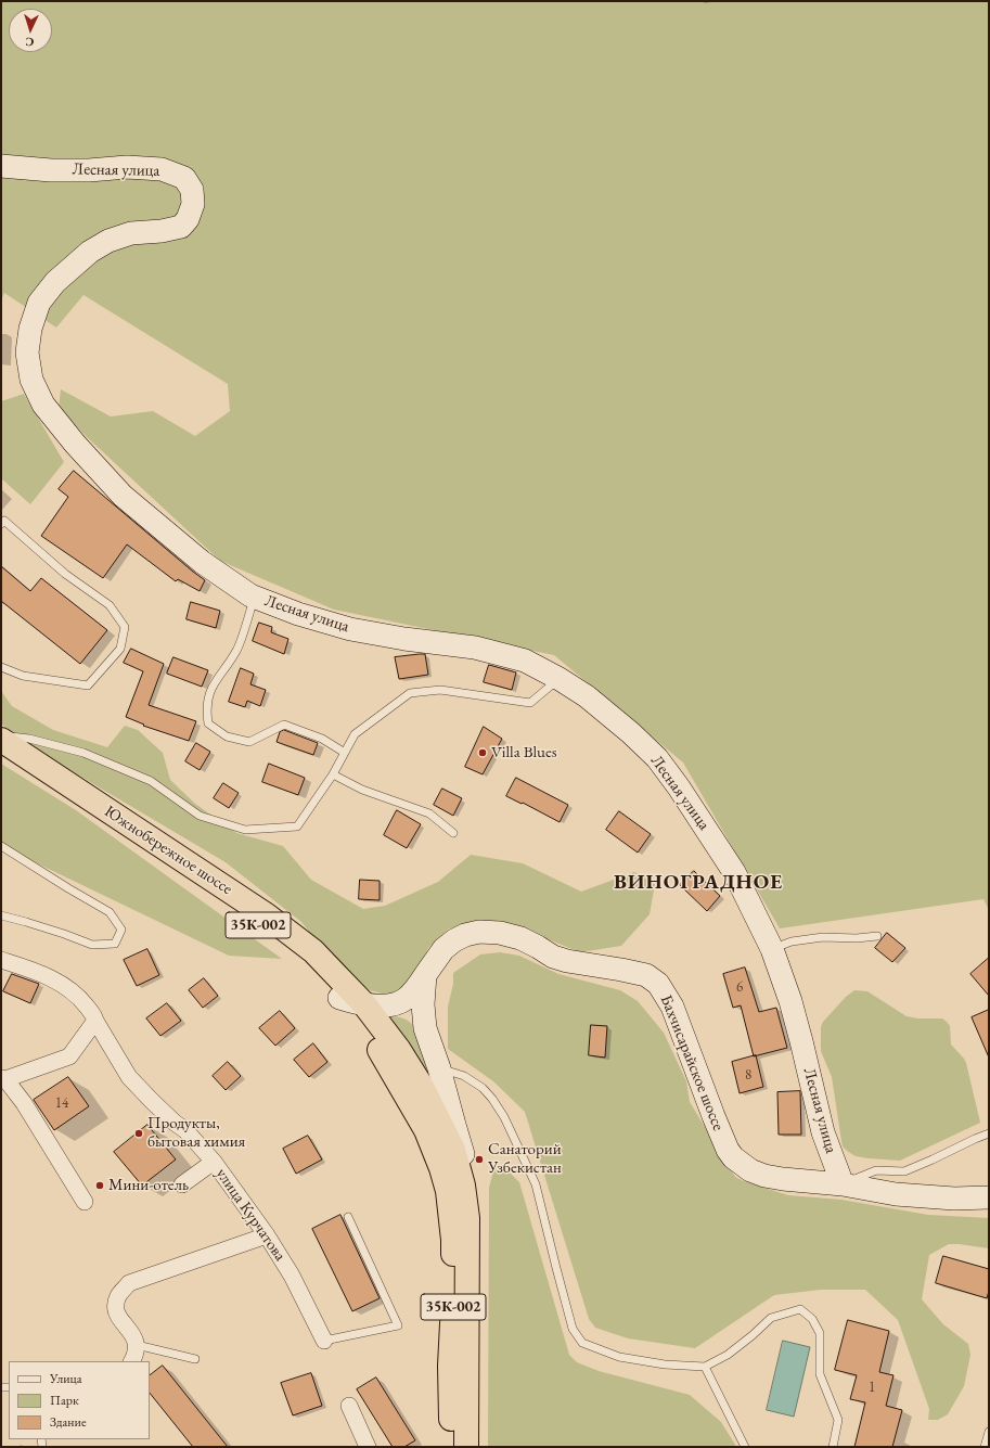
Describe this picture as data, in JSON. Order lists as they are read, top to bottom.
{
  "streets": {
    "highway": ["Южнобережное шоссе", "35К-002"],
    "street": ["Лесная улица", "Бахчисарайское шоссе", "улица Курчатова"]
  },
  "crossings": [
    ["Лесная улица", "Бахчисарайское шоссе"],
    ["Южнобережное шоссе", "Бахчисарайское шоссе"]
  ],
  "districts": ["ВИНОГРАДНОЕ"],
  "places": [
    "Villa Blues",
    "Продукты, бытовая химия",
    "Санаторий Узбекистан",
    "Мини-отель"
  ],
  "house_numbers": [
    "6",
    "8",
    "14",
    "1"
  ],
  "legend": ["Улица", "Парк", "Здание"],
  "north": "bottom"
}
